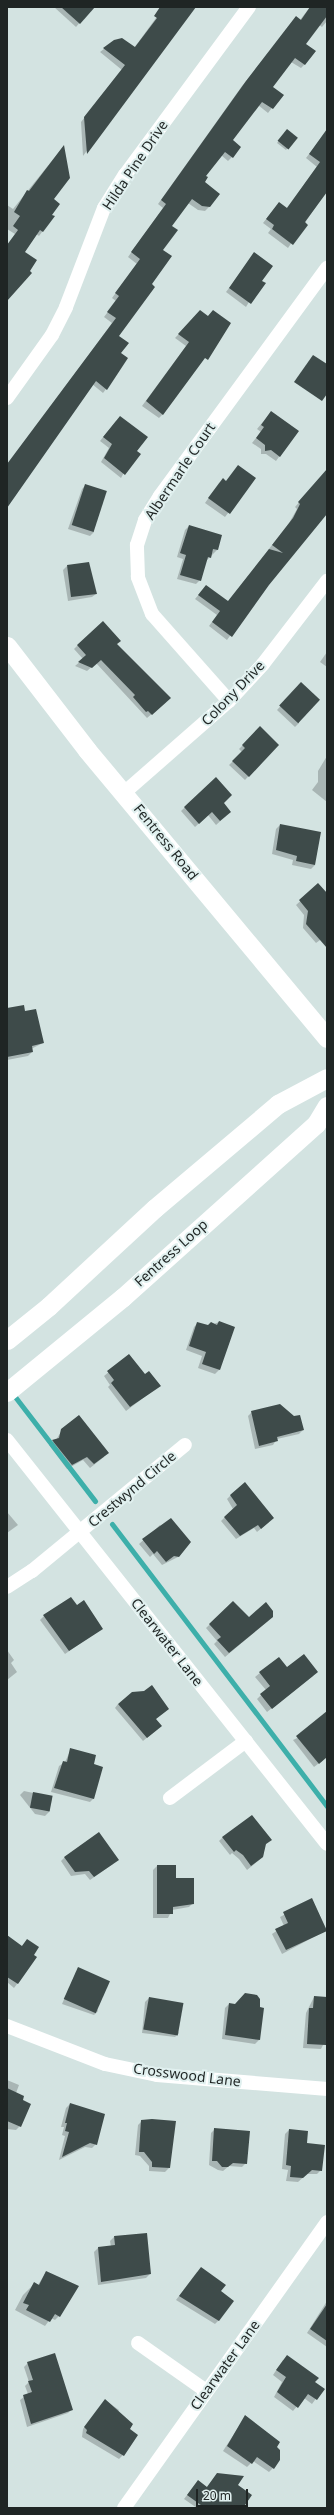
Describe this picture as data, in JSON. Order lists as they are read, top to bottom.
{
  "streets": {
    "street": [
      "Hilda Pine Drive",
      "Albermarle Court",
      "Colony Drive",
      "Fentress Road",
      "Fentress Loop",
      "Crestwynd Circle",
      "Clearwater Lane",
      "Crosswood Lane"
    ]
  },
  "crossings": [
    ["Albermarle Court", "Colony Drive"],
    ["Colony Drive", "Fentress Road"],
    ["Crestwynd Circle", "Clearwater Lane"]
  ],
  "scale_bar": "20 m"
}
